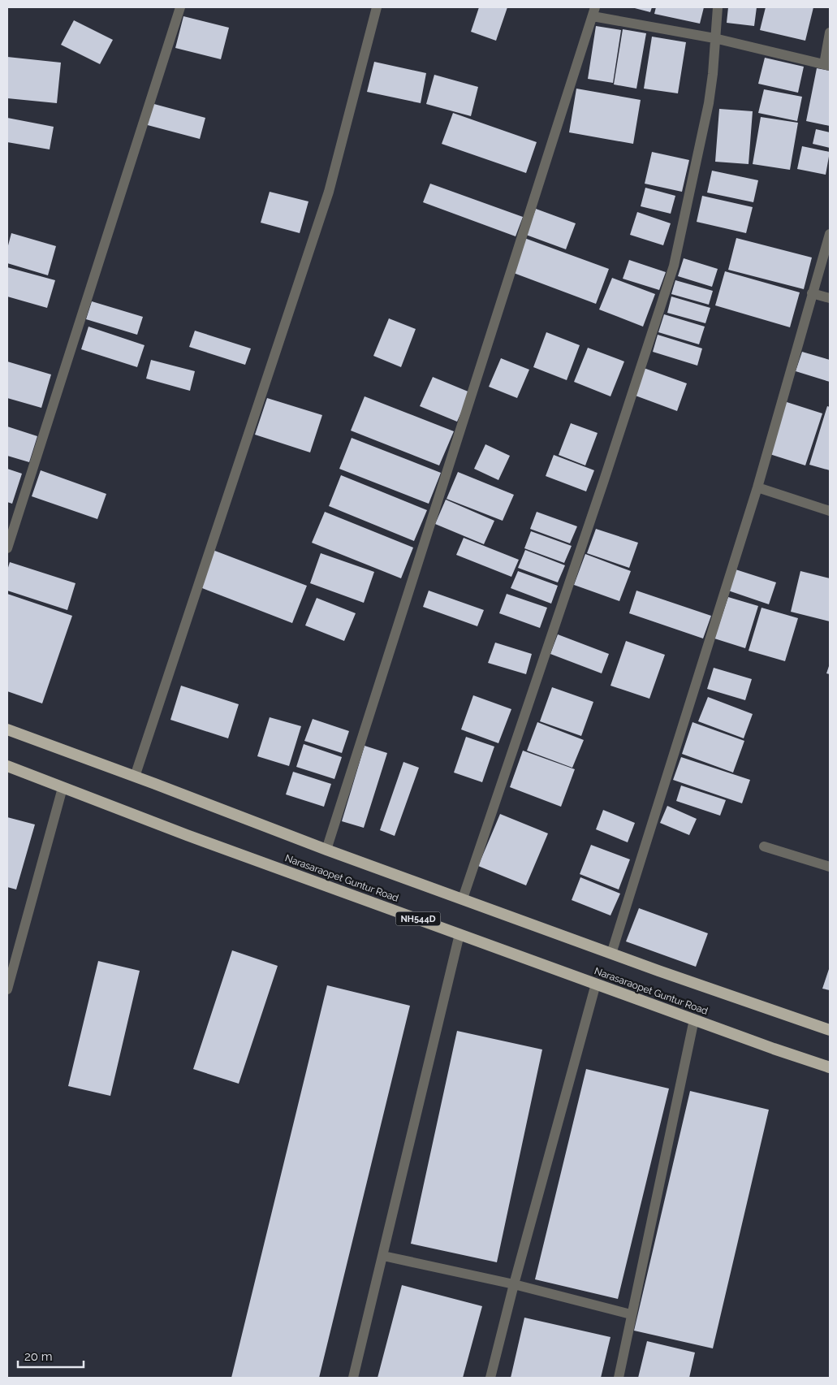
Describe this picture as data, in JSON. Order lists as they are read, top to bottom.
{
  "streets": {
    "highway": ["Narasaraopet Guntur Road", "NH544D"]
  },
  "scale_bar": "20 m"
}
